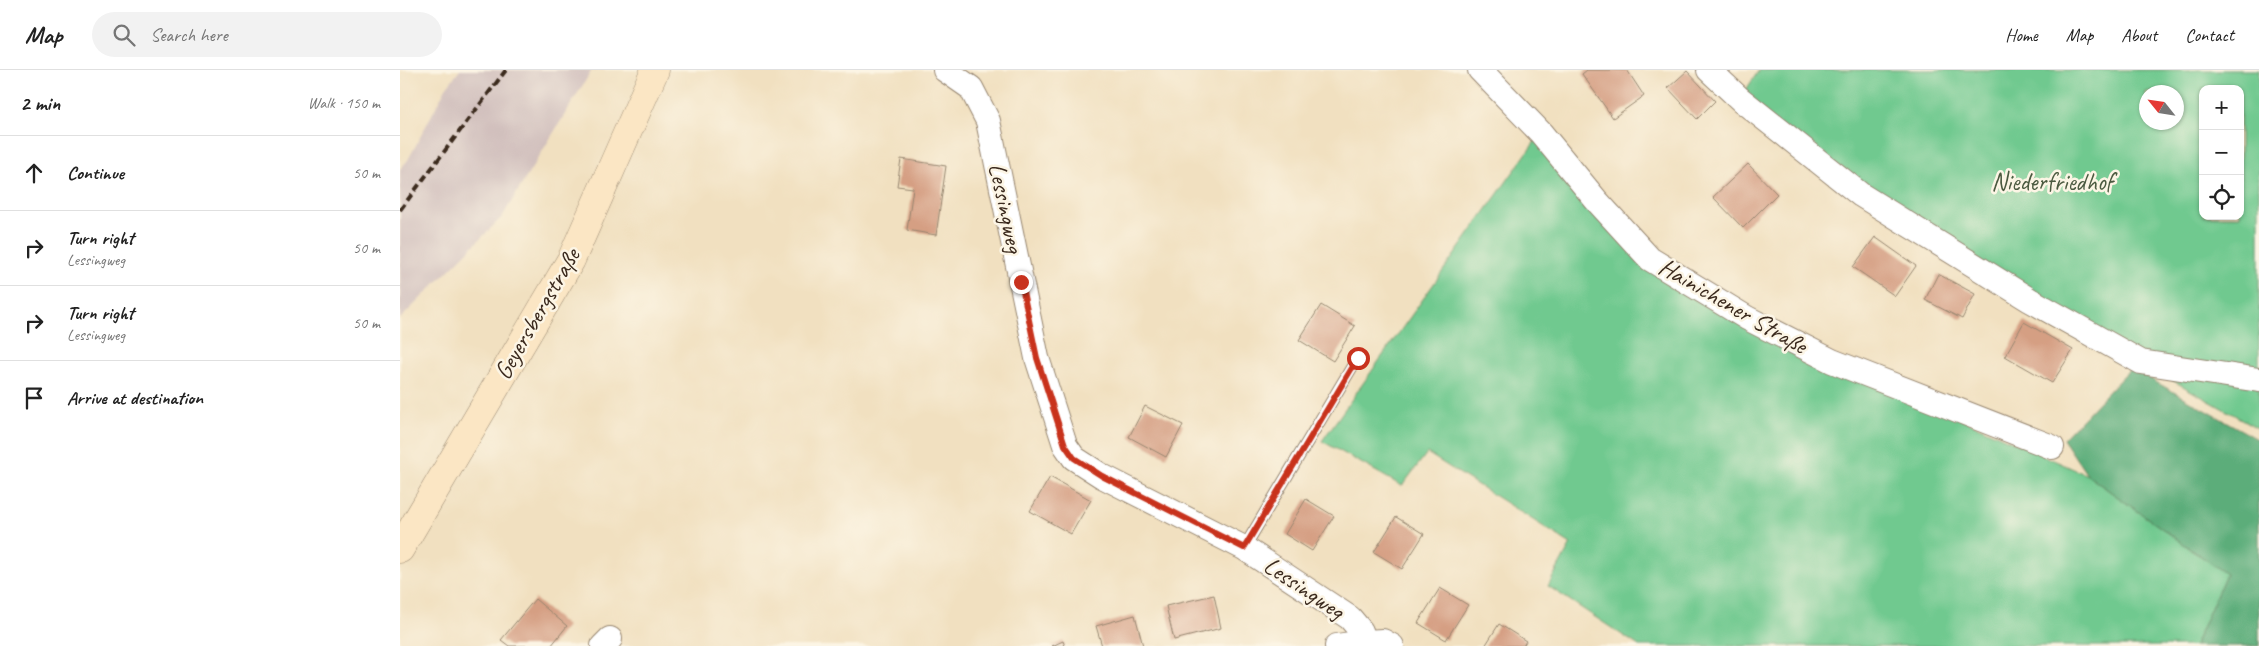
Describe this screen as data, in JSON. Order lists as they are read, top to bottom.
{
  "streets": {
    "main road": ["Geyersbergstraße"],
    "street": ["Lessingweg", "Hainichener Straße"]
  },
  "parks": ["Niederfriedhof"],
  "north": "top left",
  "page": {
    "header": "Map",
    "search": "Search here",
    "nav": [
      "Home",
      "Map",
      "About",
      "Contact"
    ],
    "heading": ["2 min", "Walk · 150 m"],
    "map_buttons": ["+", "−"],
    "list": [
      ["Continue", "50 m"],
      ["Turn right", "Lessingweg", "50 m"],
      ["Turn right", "Lessingweg", "50 m"],
      "Arrive at destination"
    ]
  }
}
